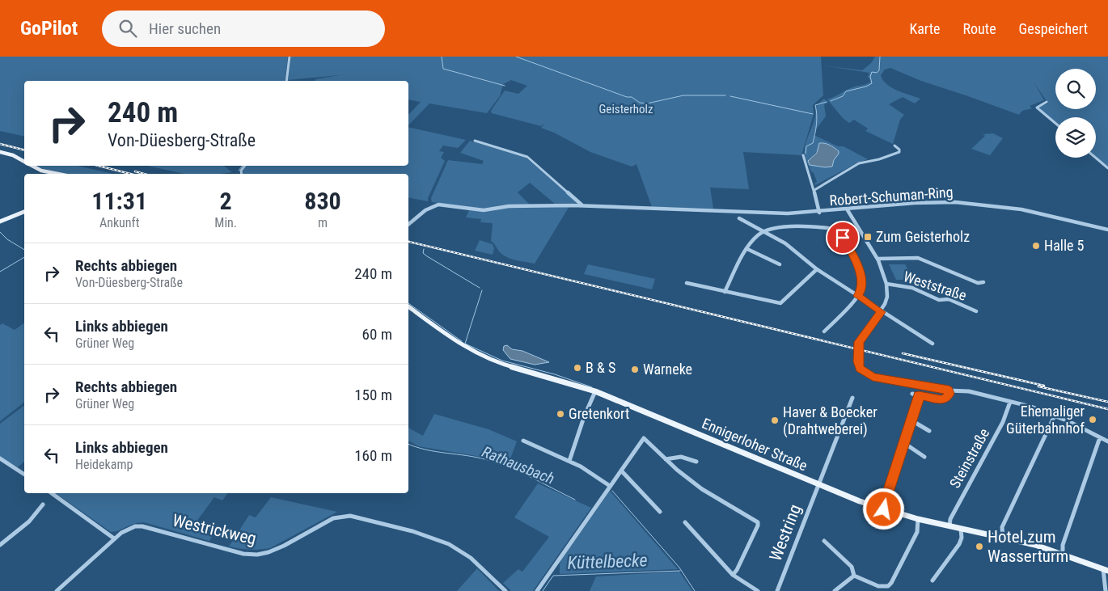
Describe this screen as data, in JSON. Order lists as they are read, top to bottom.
{
  "streets": {
    "main road": ["Ennigerloher Straße"],
    "street": [
      "Robert-Schuman-Ring",
      "Weststraße",
      "Steinstraße",
      "Westrickweg",
      "Westring"
    ]
  },
  "crossings": [
    ["Ennigerloher Straße", "Steinstraße"],
    ["Ennigerloher Straße", "Westring"]
  ],
  "water": ["Rathausbach", "Küttelbecke"],
  "parks": ["Geisterholz"],
  "places": {
    "transit": ["Zum Geisterholz"],
    "other": [
      "Halle 5",
      "B & S",
      "Warneke",
      "Gretenkort",
      "Ehemaliger Güterbahnhof",
      "Haver & Boecker (Drahtweberei)",
      "Hotel zum Wasserturm"
    ]
  },
  "page": {
    "header": "GoPilot",
    "search": "Hier suchen",
    "nav": ["Karte", "Route", "Gespeichert"],
    "turn": ["240 m", "Von-Düesberg-Straße"],
    "eta": [
      "11:31",
      "Ankunft",
      "2",
      "Min.",
      "830",
      "m"
    ],
    "list": [
      {
        "name": "Rechts abbiegen",
        "note": "Von-Düesberg-Straße",
        "value": "240 m"
      },
      {
        "name": "Links abbiegen",
        "note": "Grüner Weg",
        "value": "60 m"
      },
      {
        "name": "Rechts abbiegen",
        "note": "Grüner Weg",
        "value": "150 m"
      },
      {
        "name": "Links abbiegen",
        "note": "Heidekamp",
        "value": "160 m"
      }
    ]
  }
}
